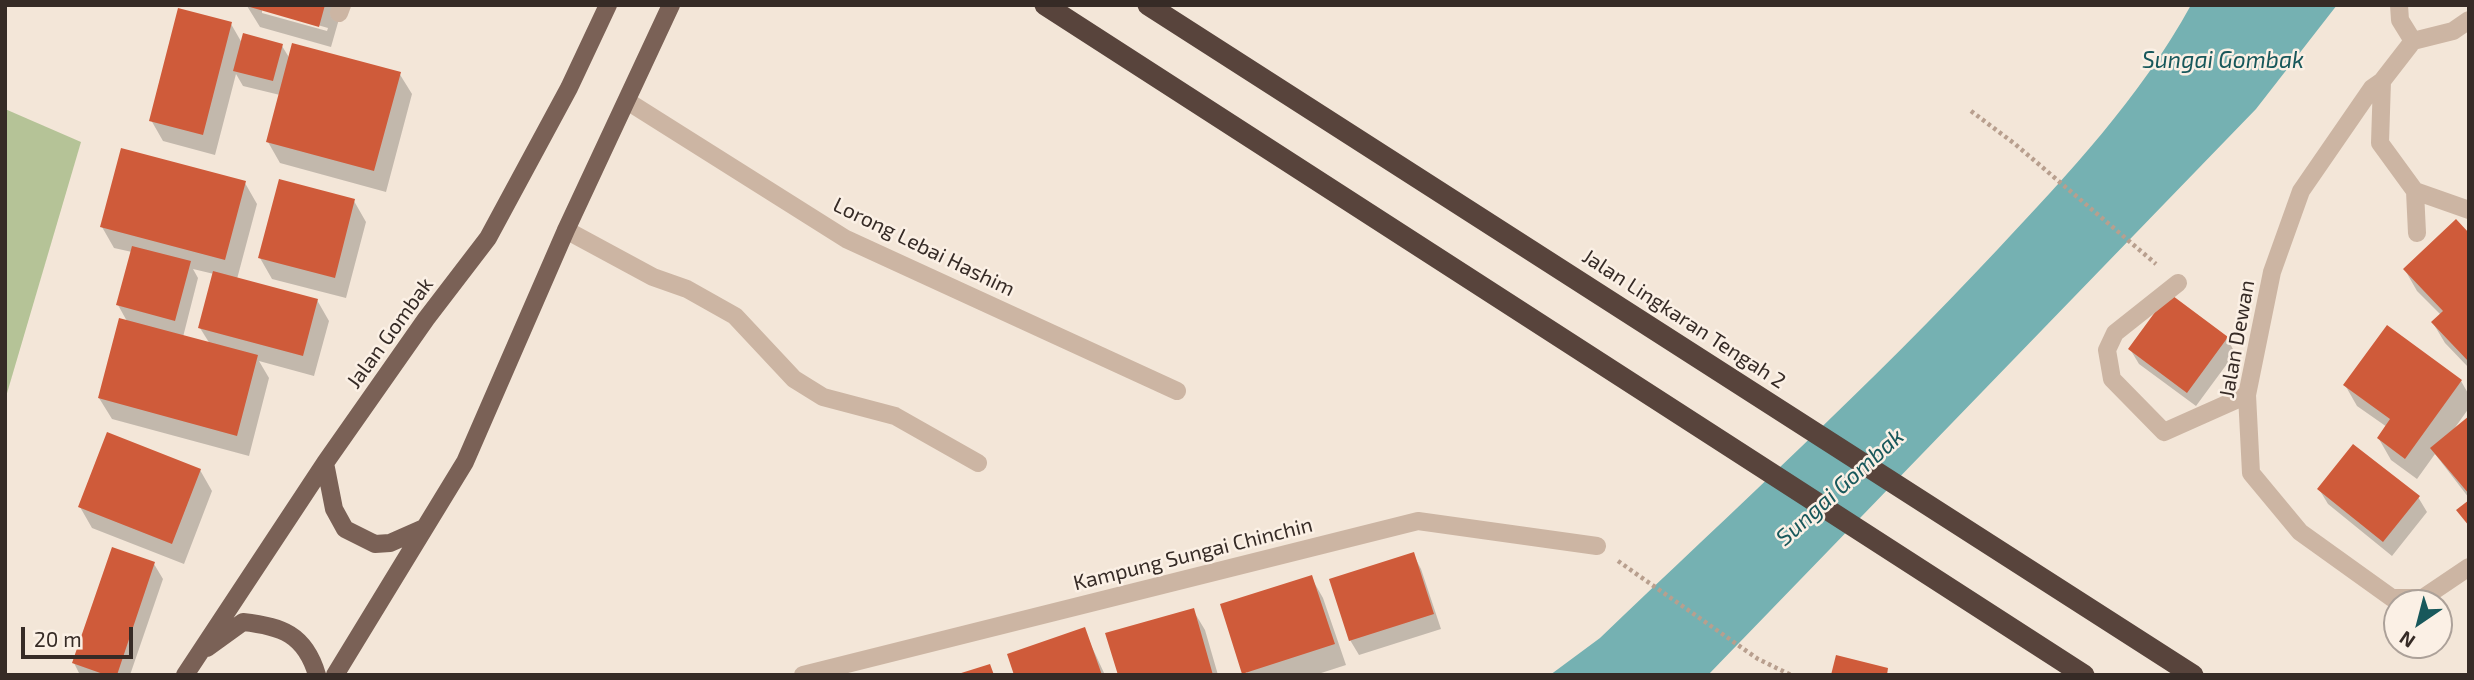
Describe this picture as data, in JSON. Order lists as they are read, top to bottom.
{
  "streets": {
    "highway": ["Jalan Lingkaran Tengah 2"],
    "main road": ["Jalan Gombak"],
    "street": ["Lorong Lebai Hashim", "Jalan Dewan", "Kampung Sungai Chinchin"]
  },
  "water": ["Sungai Gombak"],
  "scale_bar": "20 m",
  "north": "bottom left"
}
